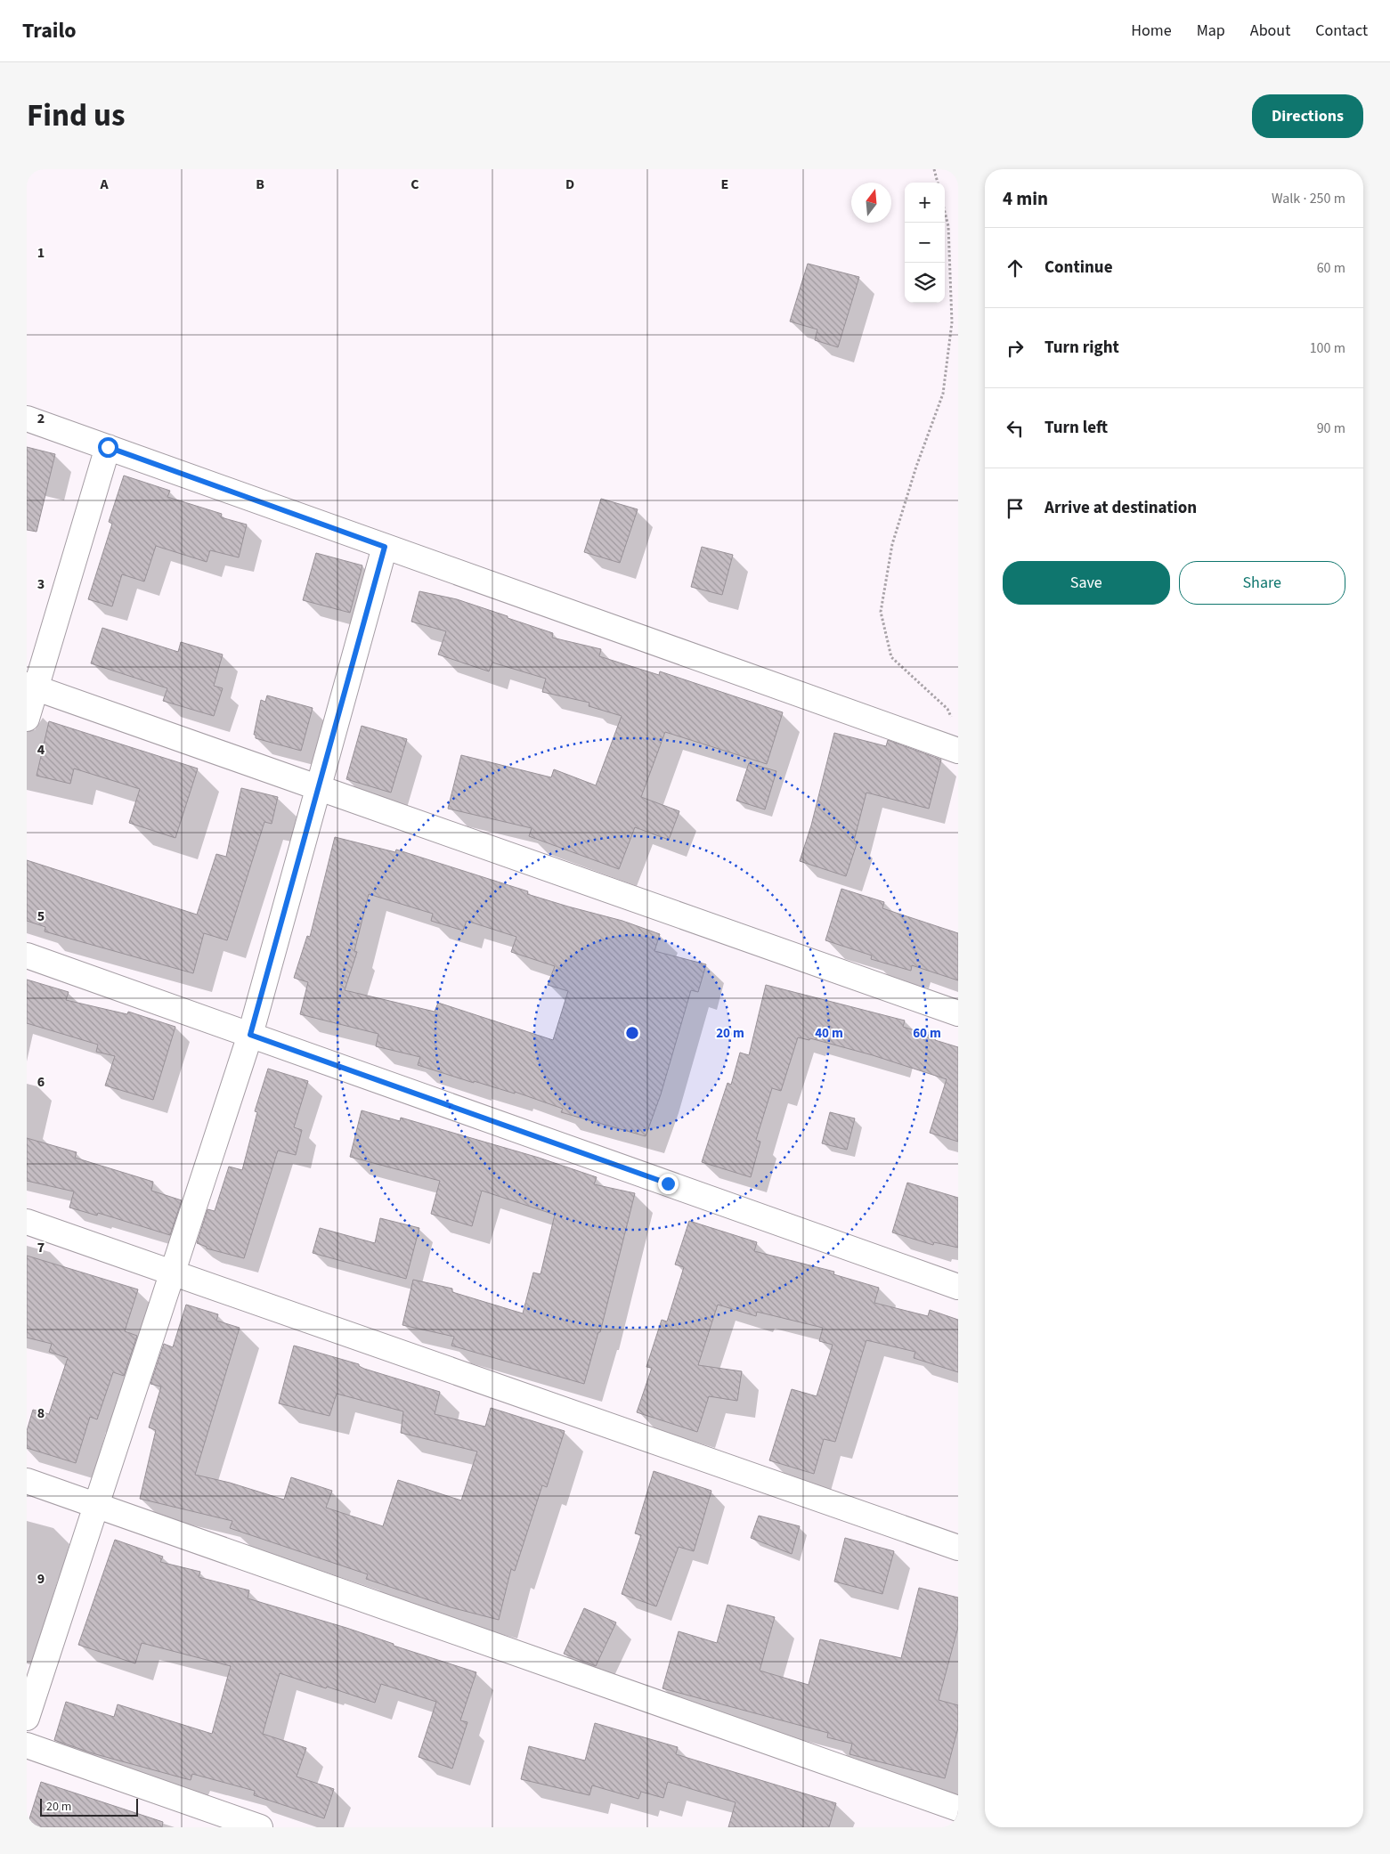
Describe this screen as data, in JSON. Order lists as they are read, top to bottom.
{
  "scale_bar": "20 m",
  "north": "top",
  "page": {
    "header": "Trailo",
    "nav": [
      "Home",
      "Map",
      "About",
      "Contact"
    ],
    "title": "Find us",
    "buttons": [
      "Directions",
      ["Save", "Share"]
    ],
    "heading": ["4 min", "Walk · 250 m"],
    "map_buttons": ["+", "−"],
    "list": [
      ["Continue", "60 m"],
      ["Turn right", "100 m"],
      ["Turn left", "90 m"],
      "Arrive at destination"
    ],
    "scale": "20 m"
  },
  "grid": {
    "columns": [
      "A",
      "B",
      "C",
      "D",
      "E"
    ],
    "rows": [
      "1",
      "2",
      "3",
      "4",
      "5",
      "6",
      "7",
      "8",
      "9"
    ]
  },
  "rings": ["20 m", "40 m", "60 m"]
}
